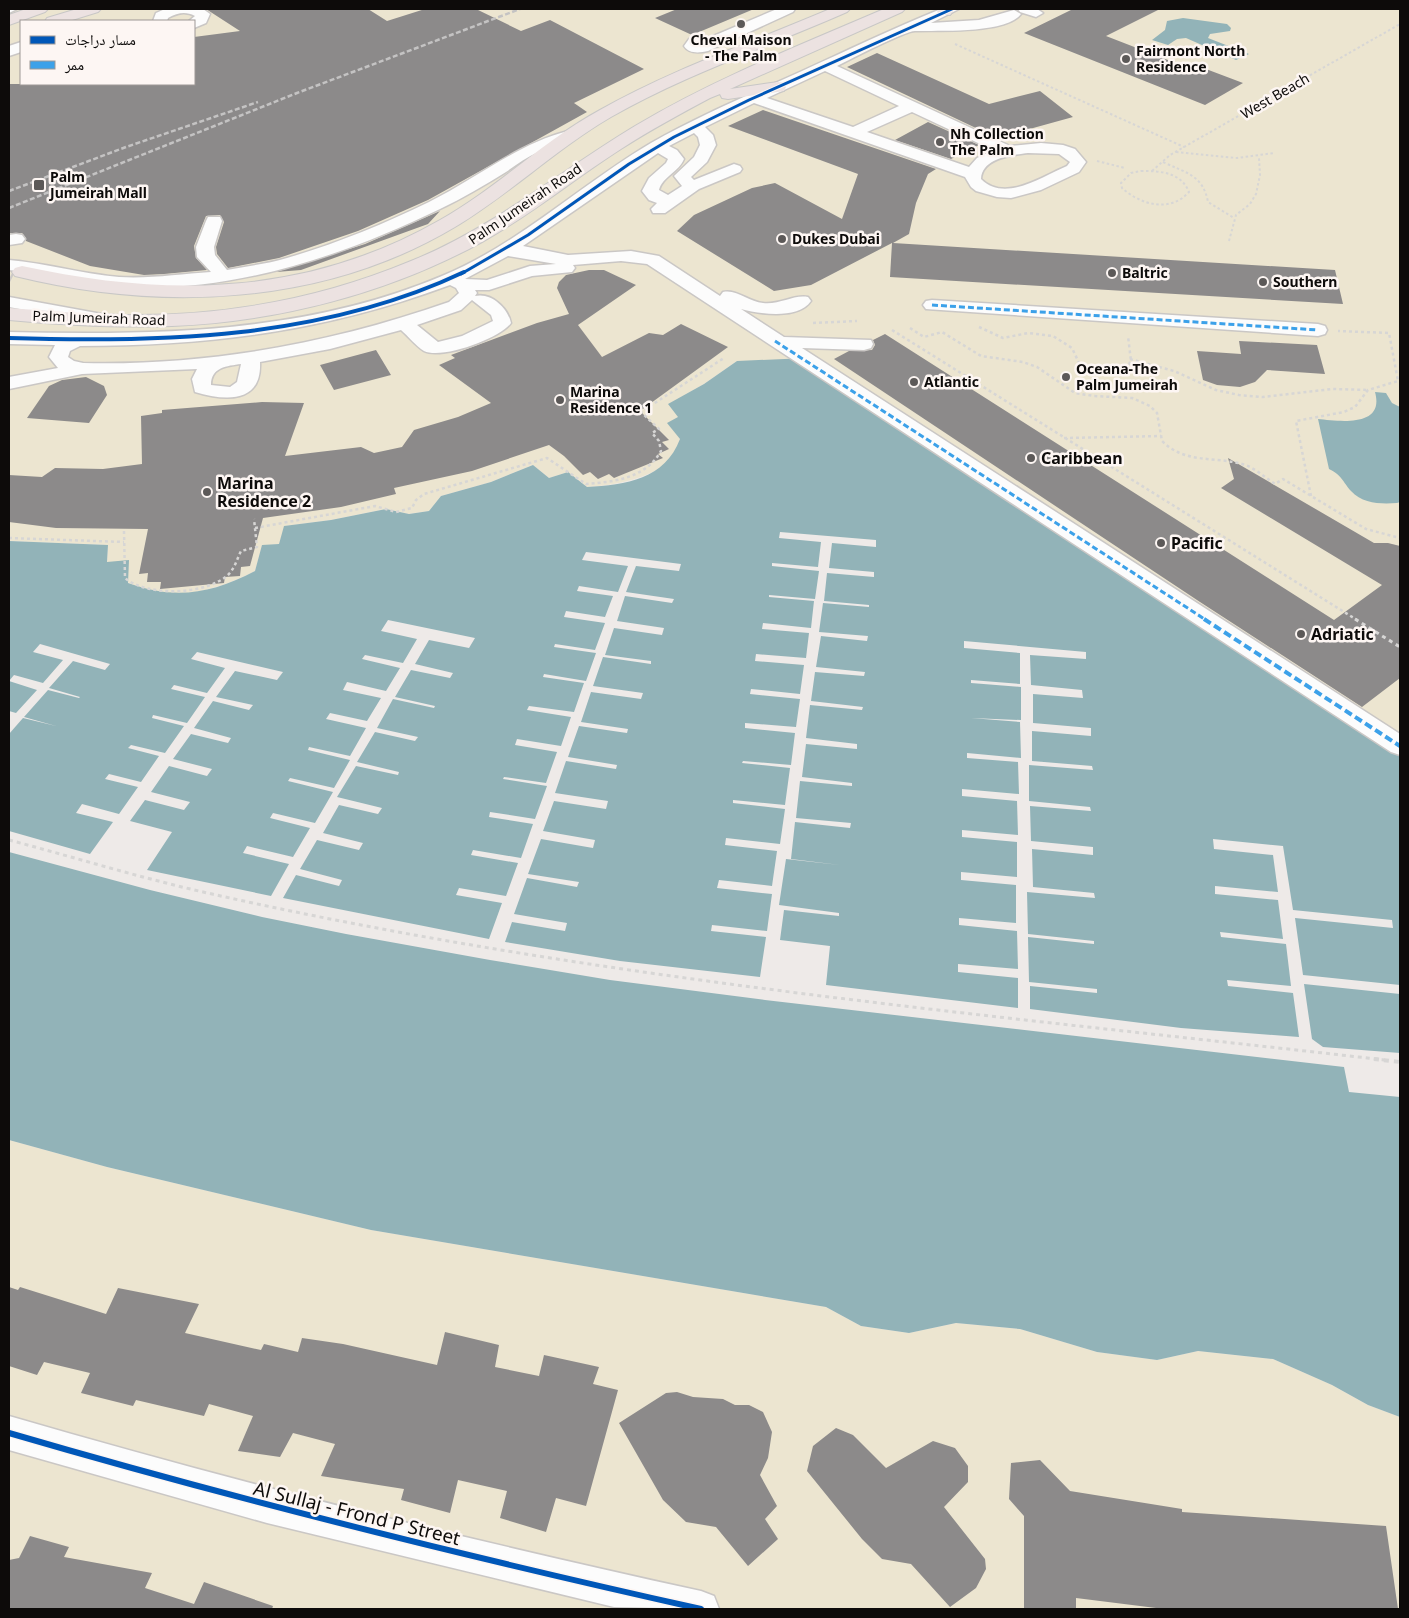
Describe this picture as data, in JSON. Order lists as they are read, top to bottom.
{
  "streets": {
    "main road": ["Palm Jumeirah Road"],
    "street": ["Al Sullaj - Frond P Street"],
    "path": ["West Beach"]
  },
  "places": {
    "other": [
      "Cheval Maison - The Palm",
      "Fairmont North Residence",
      "Nh Collection The Palm",
      "Dukes Dubai",
      "Baltric",
      "Southern",
      "Oceana-The Palm Jumeirah",
      "Atlantic",
      "Marina Residence 1",
      "Caribbean",
      "Marina Residence 2",
      "Pacific",
      "Adriatic"
    ],
    "transit": ["Palm Jumeirah Mall"]
  },
  "legend": ["مسار دراجات", "ممر"]
}
